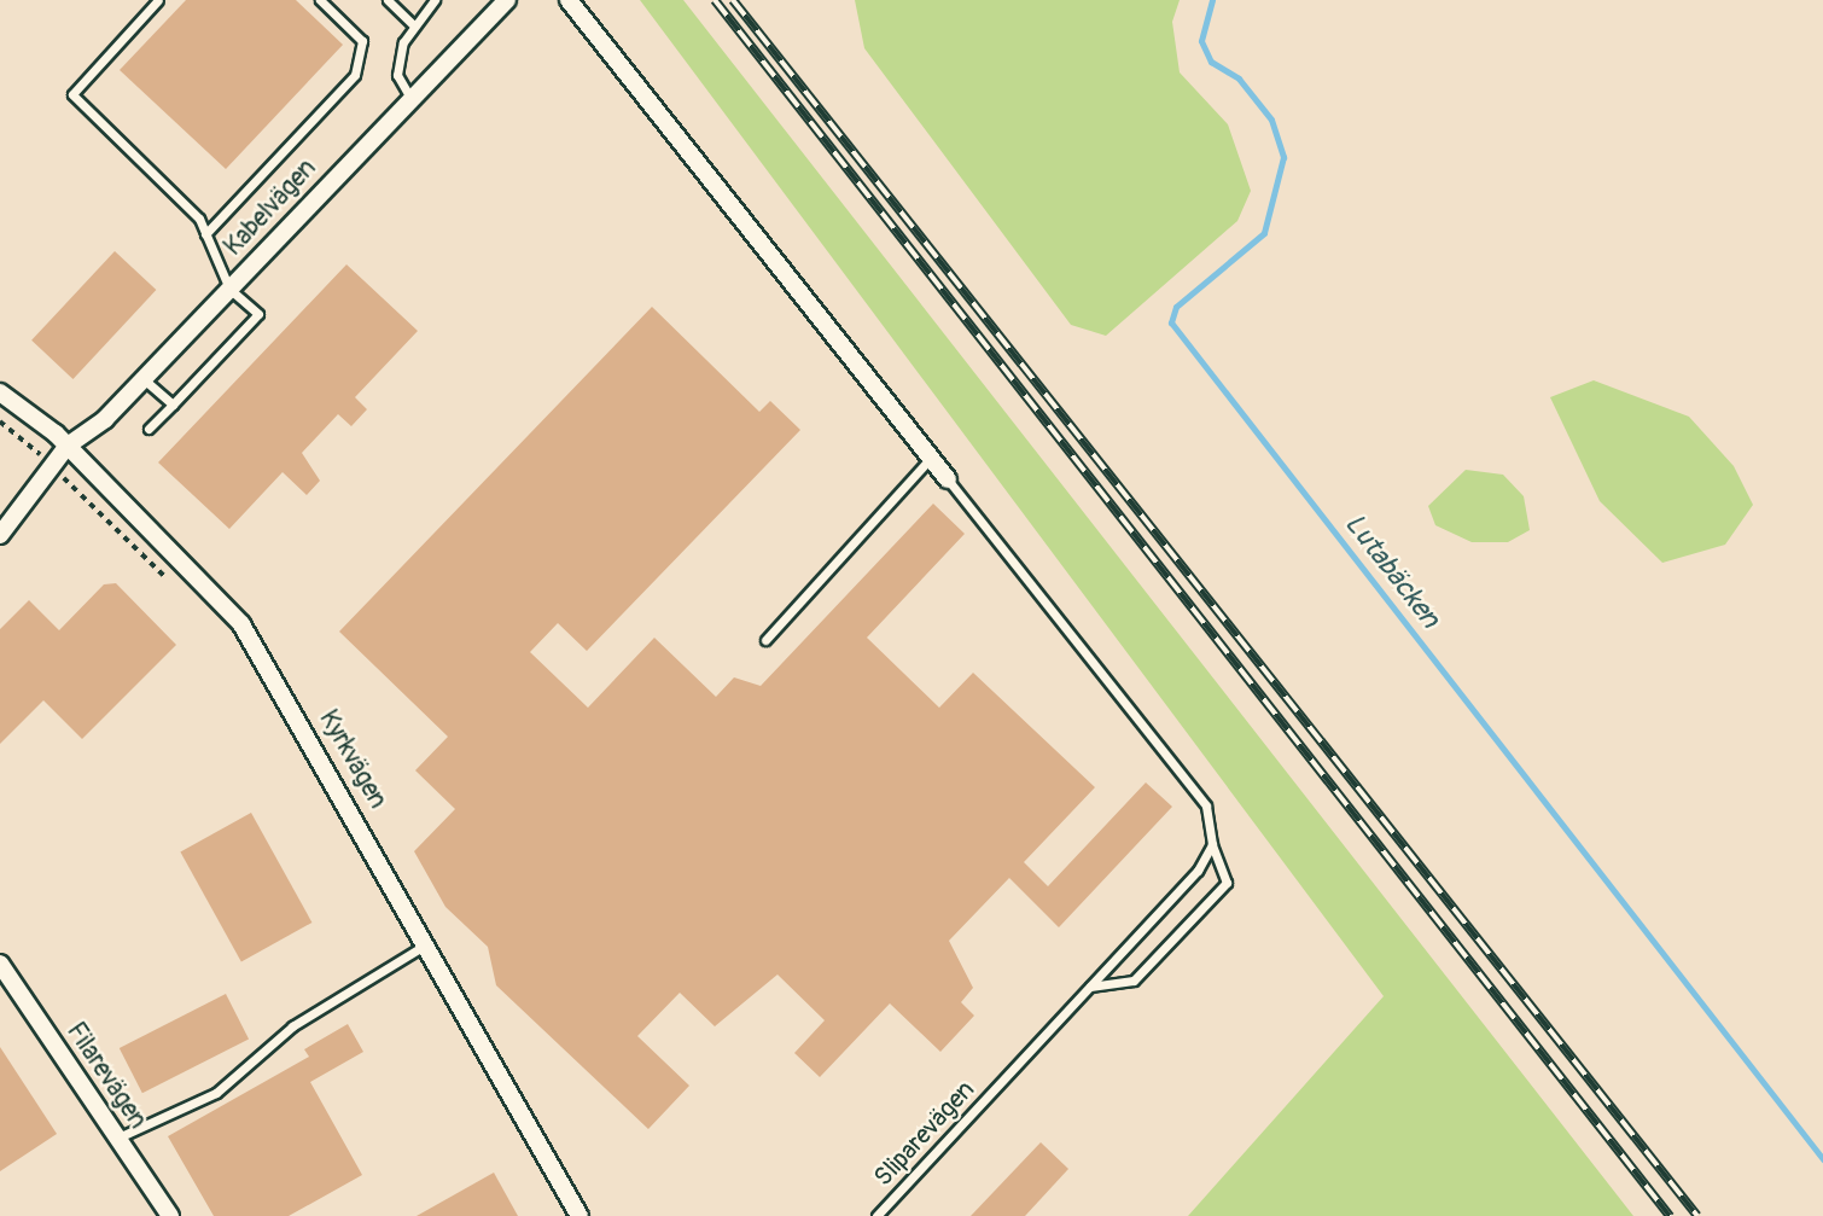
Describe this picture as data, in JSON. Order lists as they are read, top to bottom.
{
  "streets": {
    "street": ["Kabelvägen", "Kyrkvägen", "Filarevägen"],
    "lane": ["Sliparevägen"]
  },
  "crossings": [
    ["Kabelvägen", "Kyrkvägen"]
  ],
  "water": ["Lutabäcken"]
}
